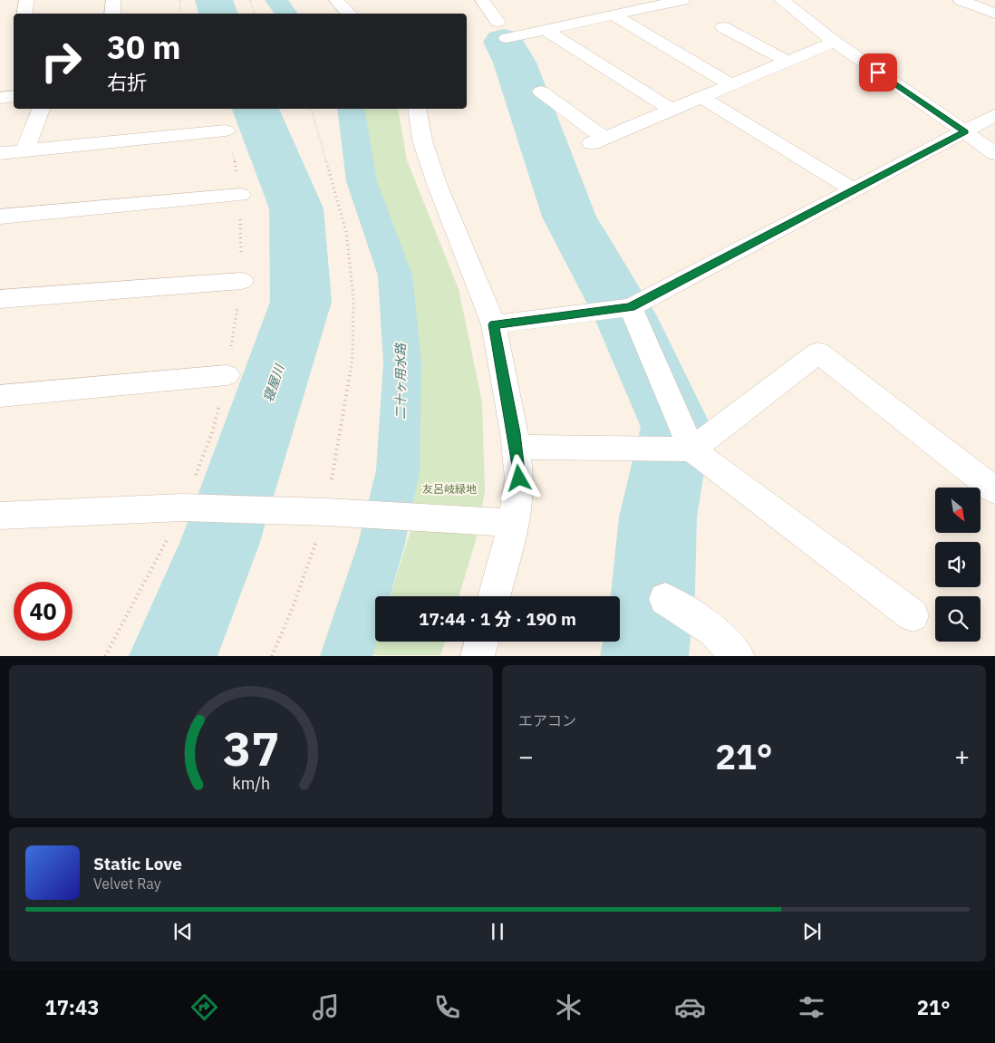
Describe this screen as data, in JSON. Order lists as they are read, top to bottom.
{
  "water": ["二十ヶ用水路", "寝屋川"],
  "parks": ["友呂岐緑地"],
  "north": "bottom right",
  "page": {
    "turn": ["30 m", "右折"],
    "limit": "40",
    "trip": "17:44 · 1 分 · 190 m",
    "tile": "エアコン",
    "heat": ["−", "21°", "+"],
    "song": ["Static Love", "Velvet Ray"],
    "tabs": ["17:43", "21°"],
    "gauge": ["37", "km/h"]
  }
}
